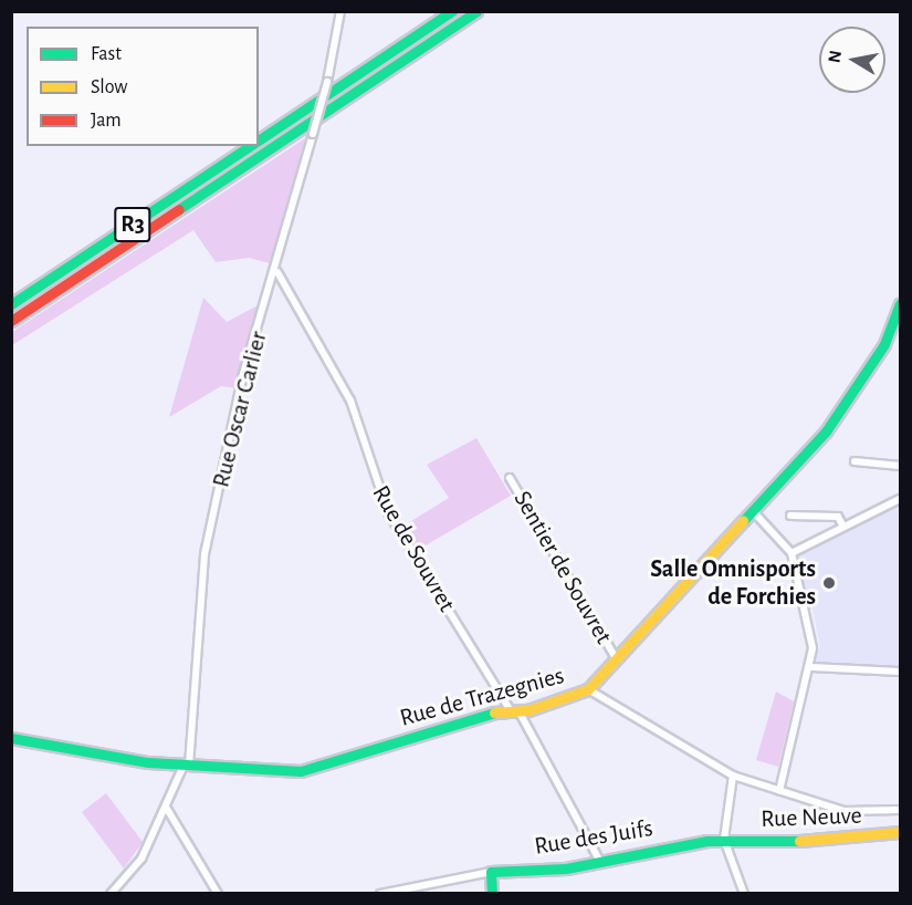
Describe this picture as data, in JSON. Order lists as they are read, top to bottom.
{
  "streets": {
    "main road": [
      "R3",
      "Rue de Trazegnies",
      "Rue Neuve",
      "Rue des Juifs"
    ],
    "street": ["Rue Oscar Carlier", "Rue de Souvret", "Sentier de Souvret"]
  },
  "crossings": [
    ["Rue Oscar Carlier", "Rue de Souvret"],
    ["Rue Oscar Carlier", "Rue de Trazegnies"],
    ["Rue de Souvret", "Rue de Trazegnies"],
    ["Rue de Souvret", "Rue des Juifs"],
    ["Rue Neuve", "Rue des Juifs"]
  ],
  "places": ["Salle Omnisports de Forchies"],
  "legend": ["Fast", "Slow", "Jam"],
  "north": "left"
}
